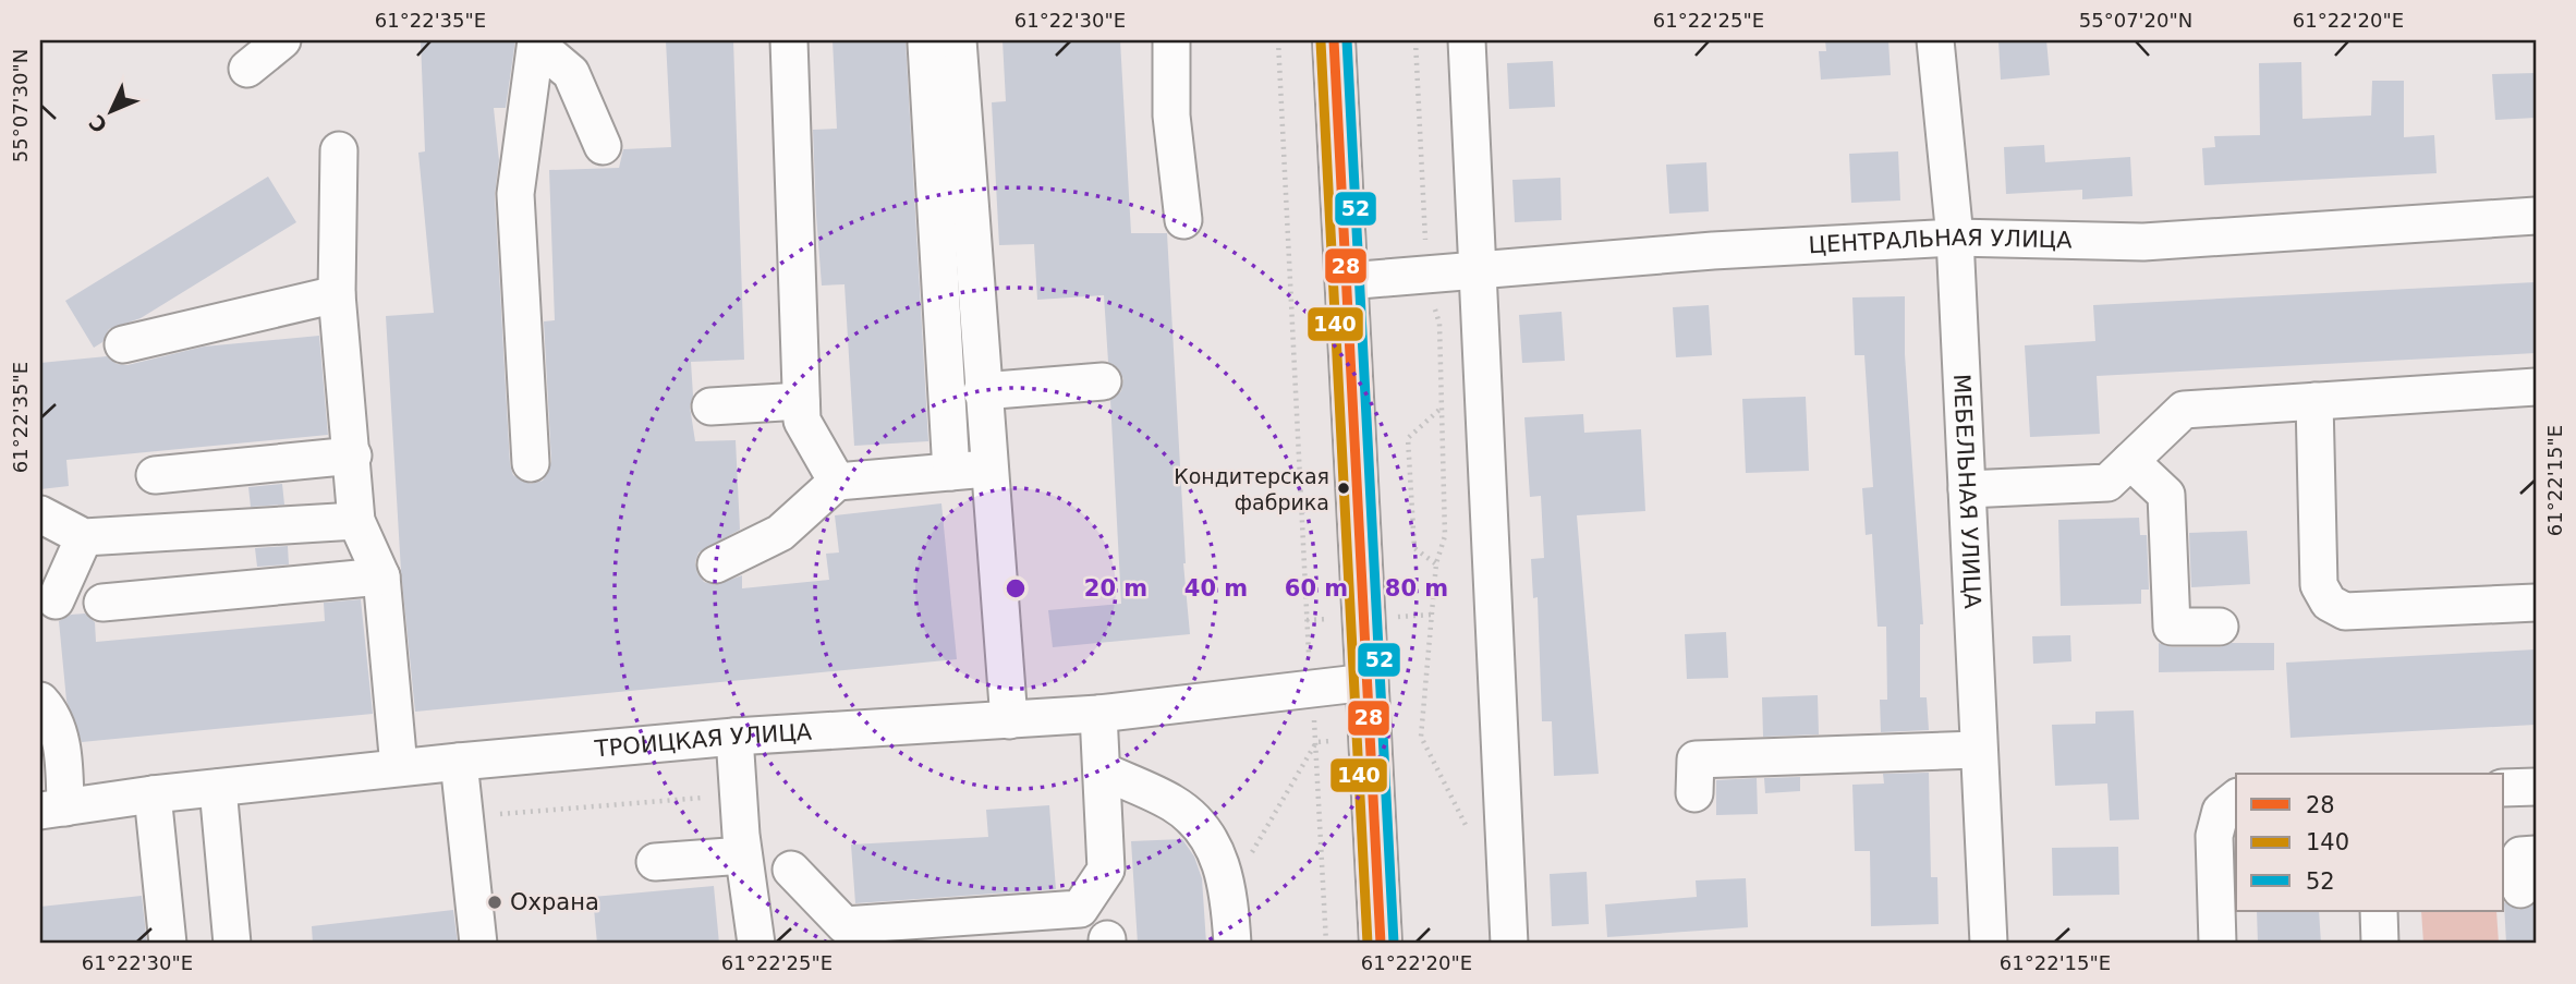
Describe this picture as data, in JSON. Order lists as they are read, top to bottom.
{
  "streets": {
    "street": ["ЦЕНТРАЛЬНАЯ УЛИЦА", "МЕБЕЛЬНАЯ УЛИЦА", "ТРОИЦКАЯ УЛИЦА"]
  },
  "crossings": [
    ["ЦЕНТРАЛЬНАЯ УЛИЦА", "МЕБЕЛЬНАЯ УЛИЦА"]
  ],
  "places": ["Кондитерская фабрика", "Охрана"],
  "lines": ["transit line 28", "transit line 52", "transit line 140"],
  "legend": ["28", "140", "52"],
  "north": "bottom left",
  "coordinates": [
    "61°22'35\"E",
    "61°22'30\"E",
    "61°22'25\"E",
    "55°07'20\"N",
    "61°22'20\"E",
    "55°07'30\"N",
    "61°22'15\"E"
  ],
  "rings": [
    "20 m",
    "40 m",
    "60 m",
    "80 m"
  ]
}
